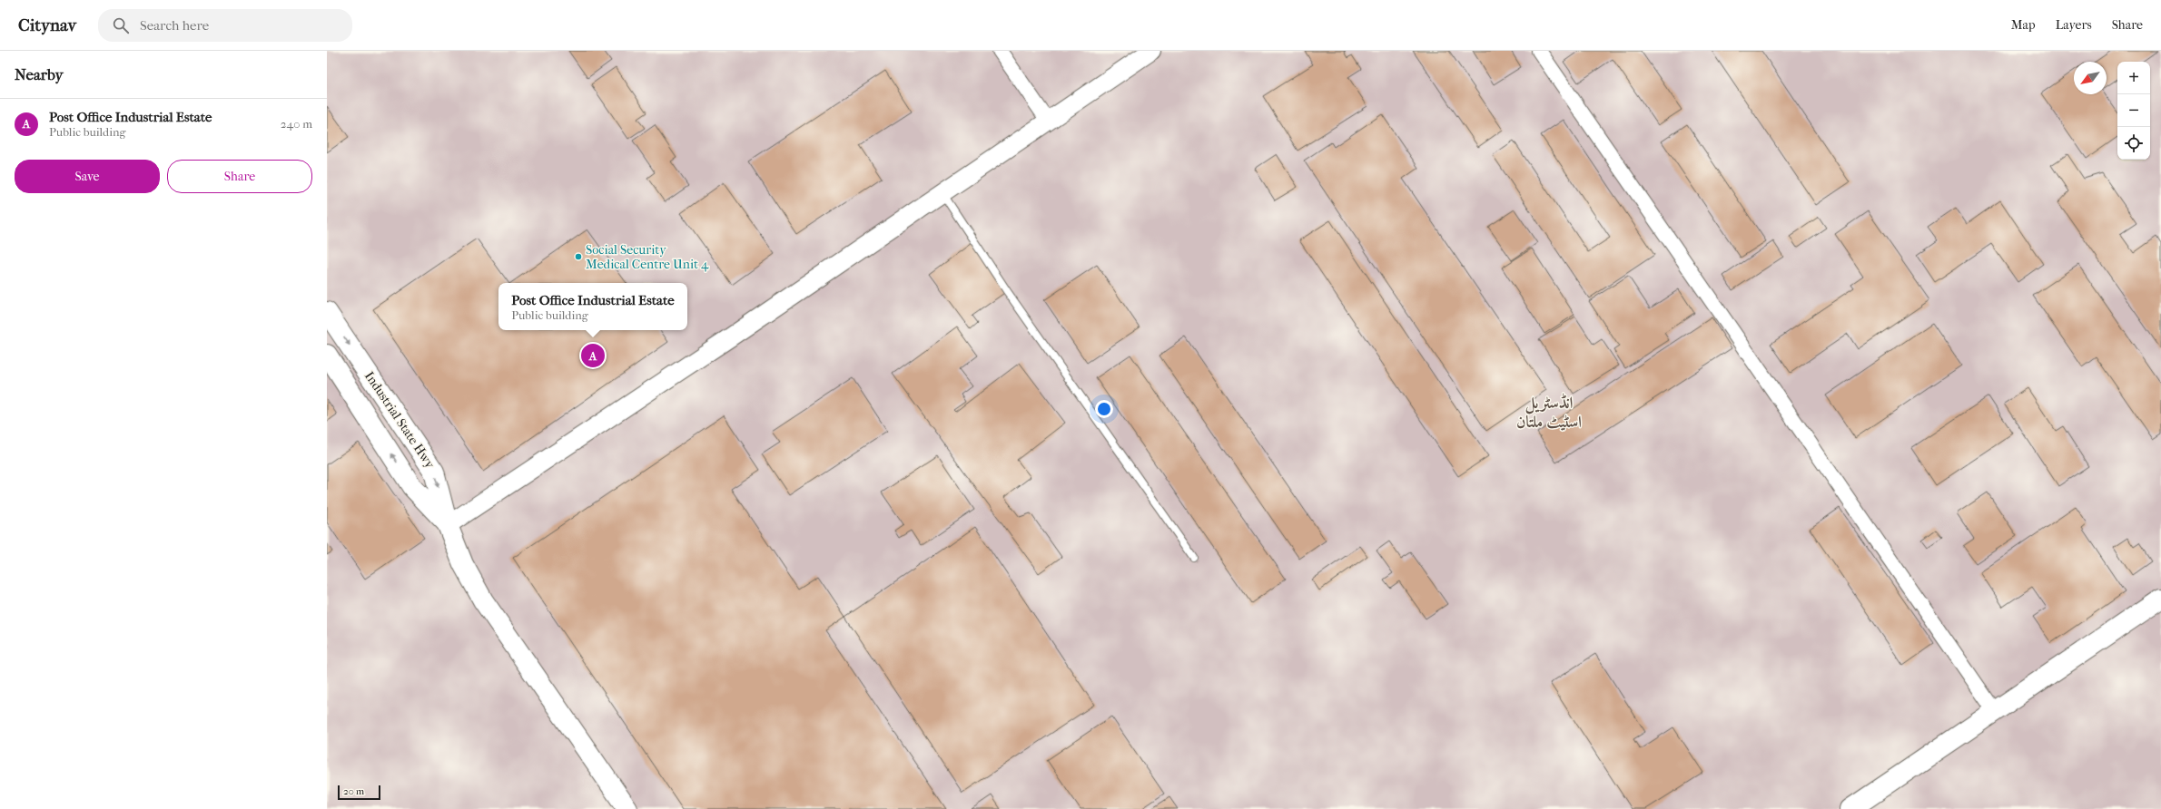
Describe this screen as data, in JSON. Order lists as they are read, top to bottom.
{
  "streets": {
    "main road": ["Industrial State Hwy"]
  },
  "districts": ["انڈسٹریل اسٹیٹ ملتان"],
  "places": ["Social Security Medical Centre Unit 4"],
  "scale_bar": "20 m",
  "north": "bottom left",
  "page": {
    "header": "Citynav",
    "search": "Search here",
    "nav": ["Map", "Layers", "Share"],
    "heading": "Nearby",
    "map_buttons": ["+", "−"],
    "list": [
      {
        "mark": "A",
        "name": "Post Office Industrial Estate",
        "note": "Public building",
        "value": "240 m"
      }
    ],
    "buttons": ["Save", "Share"],
    "popup": ["Post Office Industrial Estate", "Public building"],
    "pins": "A",
    "scale": "20 m"
  }
}
